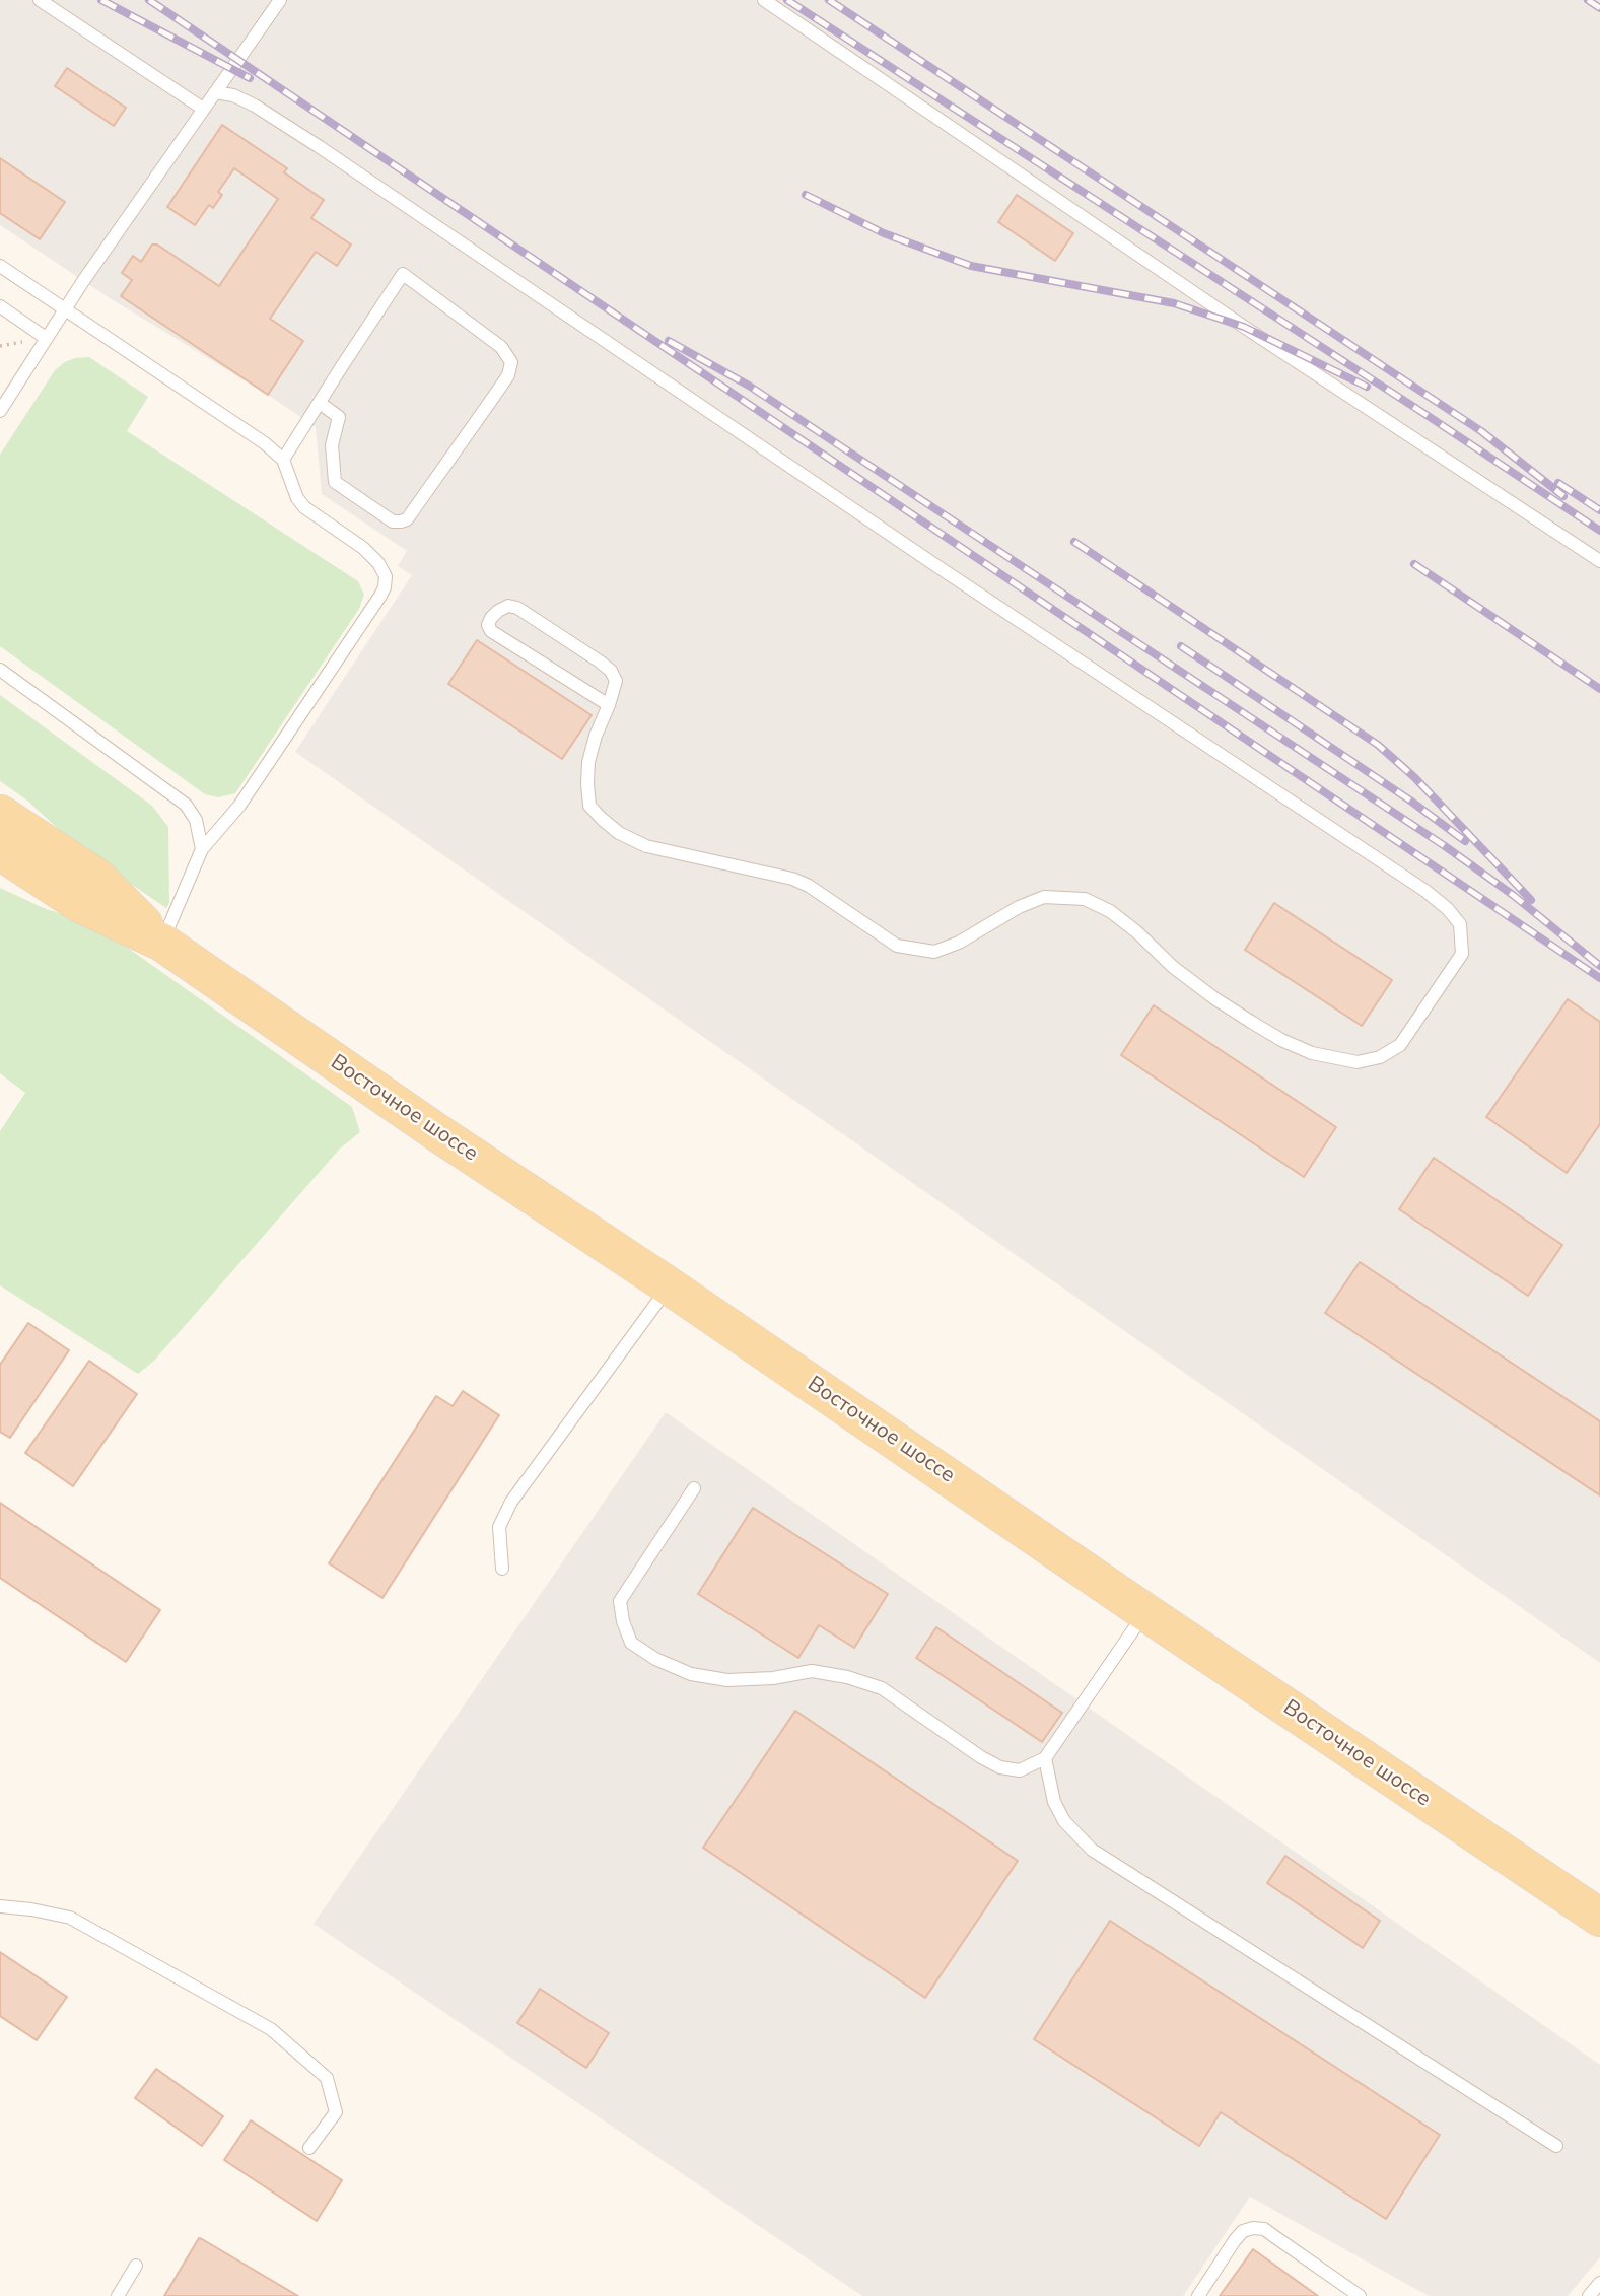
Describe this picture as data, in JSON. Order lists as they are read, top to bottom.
{
  "streets": {
    "main road": ["Восточное шоссе"]
  }
}
